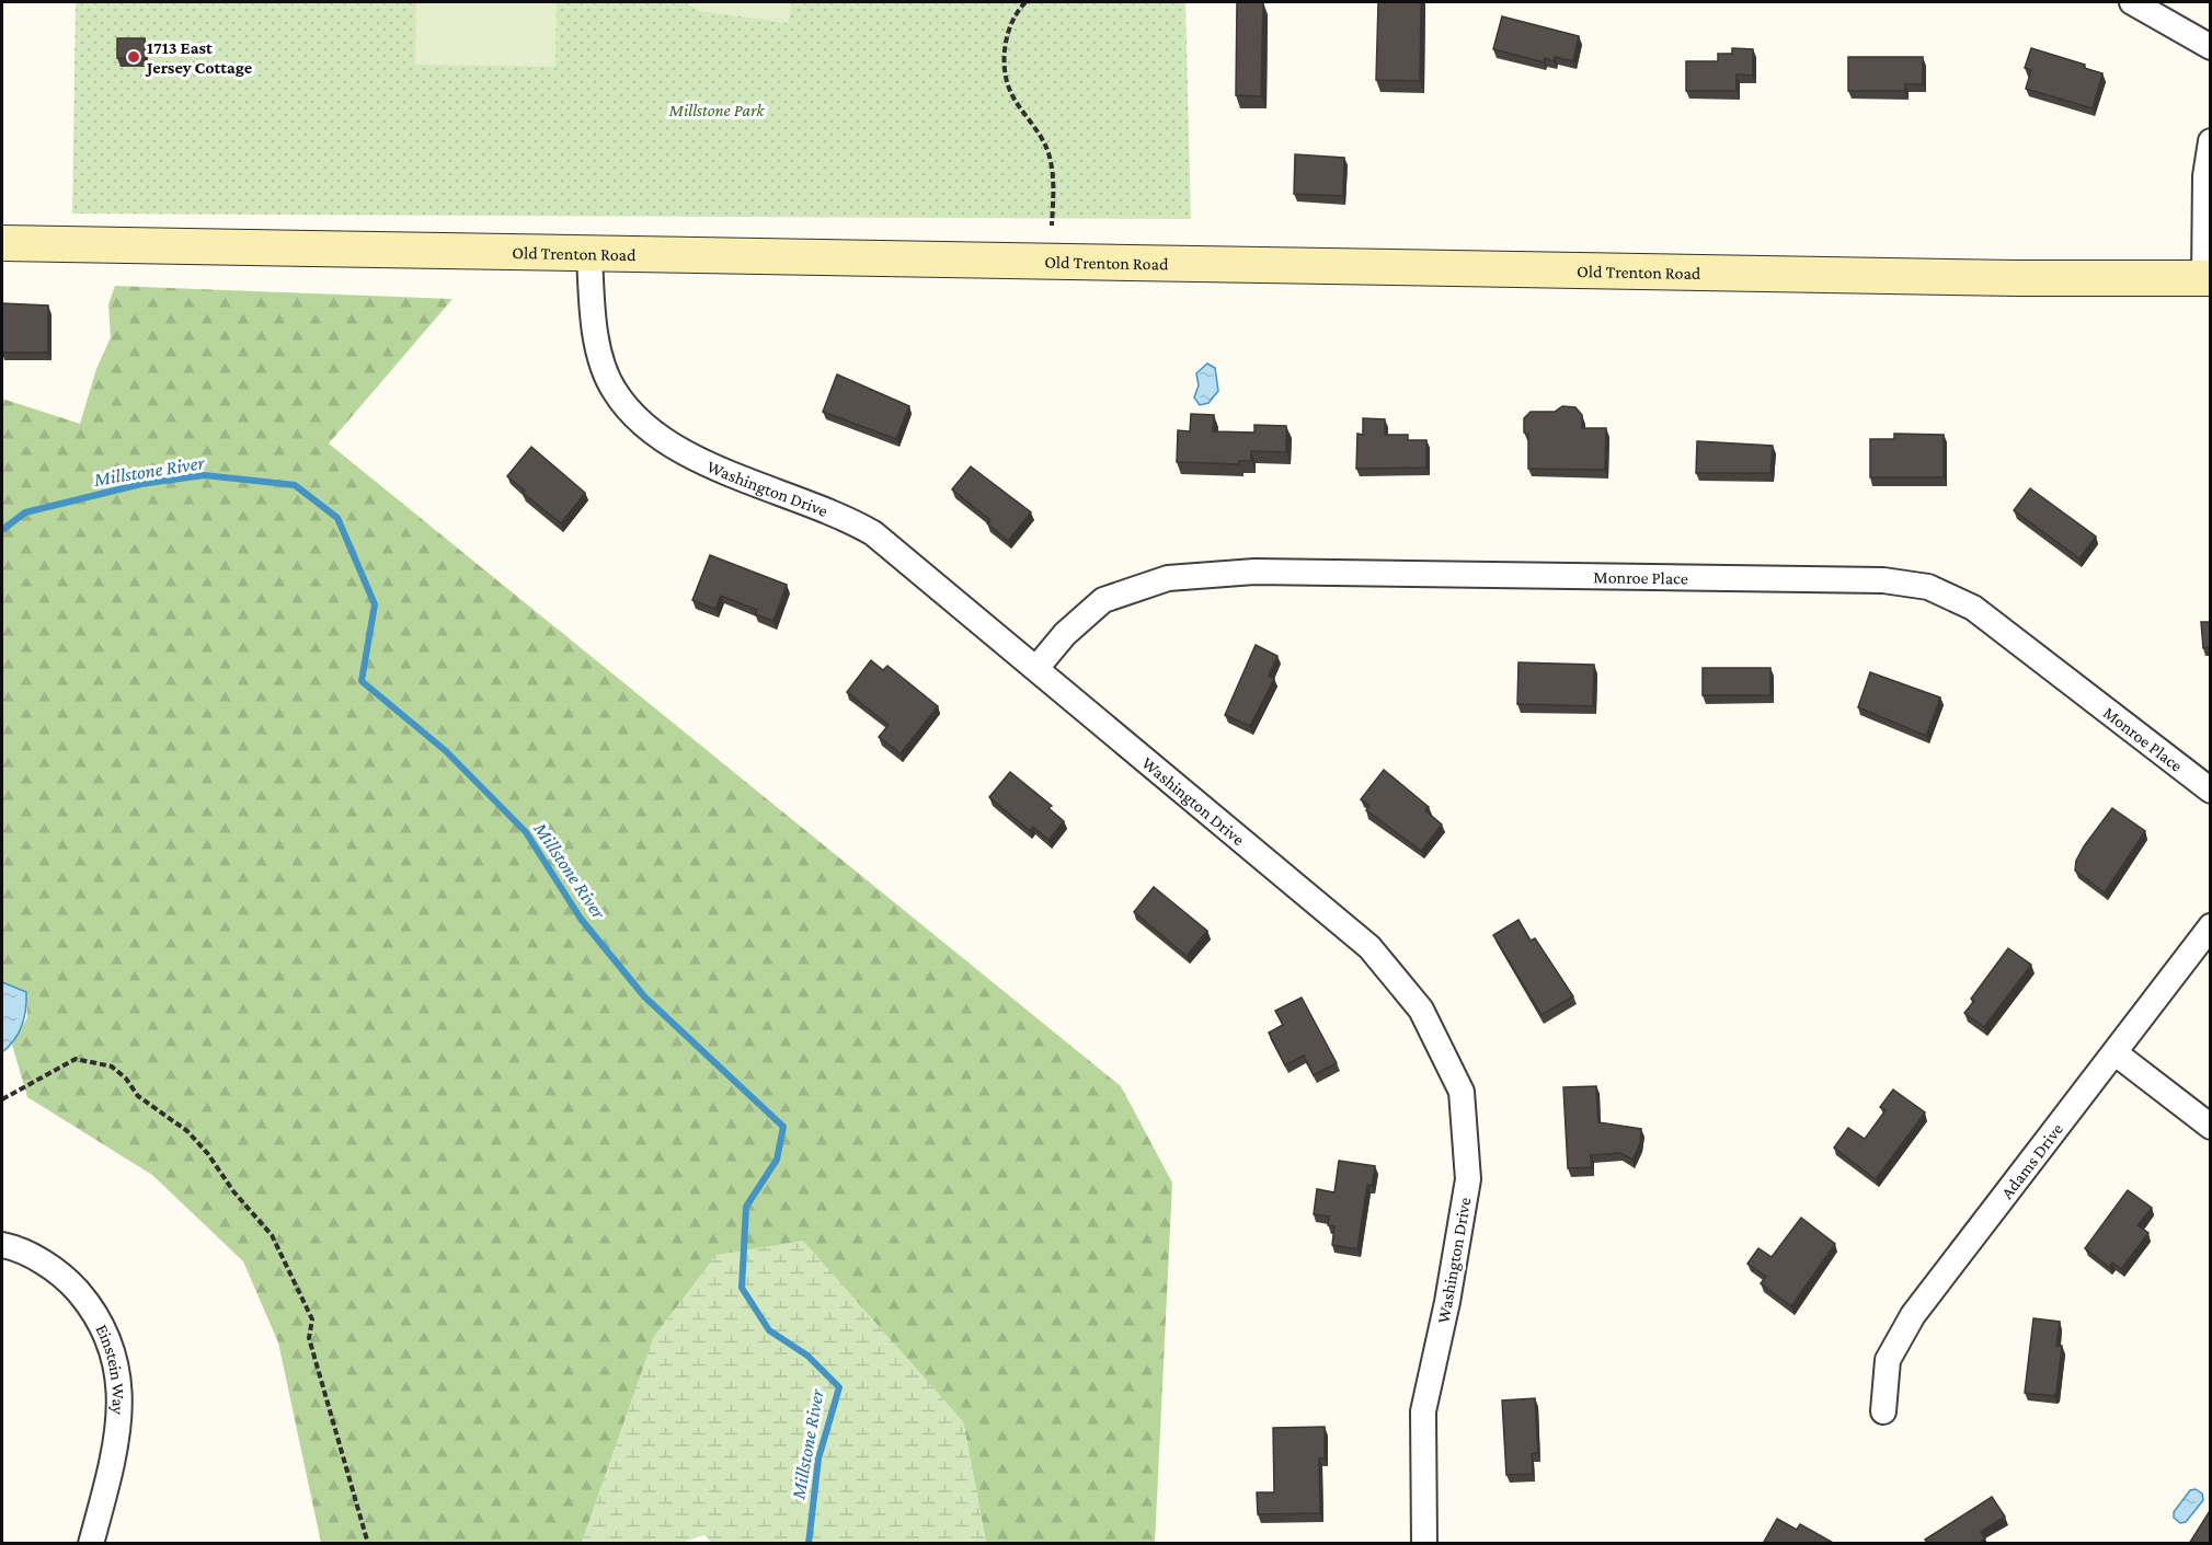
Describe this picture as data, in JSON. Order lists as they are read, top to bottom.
{
  "streets": {
    "main road": ["Old Trenton Road"],
    "street": [
      "Washington Drive",
      "Monroe Place",
      "Adams Drive",
      "Einstein Way"
    ]
  },
  "crossings": [
    ["Old Trenton Road", "Washington Drive"],
    ["Washington Drive", "Monroe Place"]
  ],
  "water": ["Millstone River"],
  "parks": ["Millstone Park"],
  "places": ["1713 East Jersey Cottage"]
}
